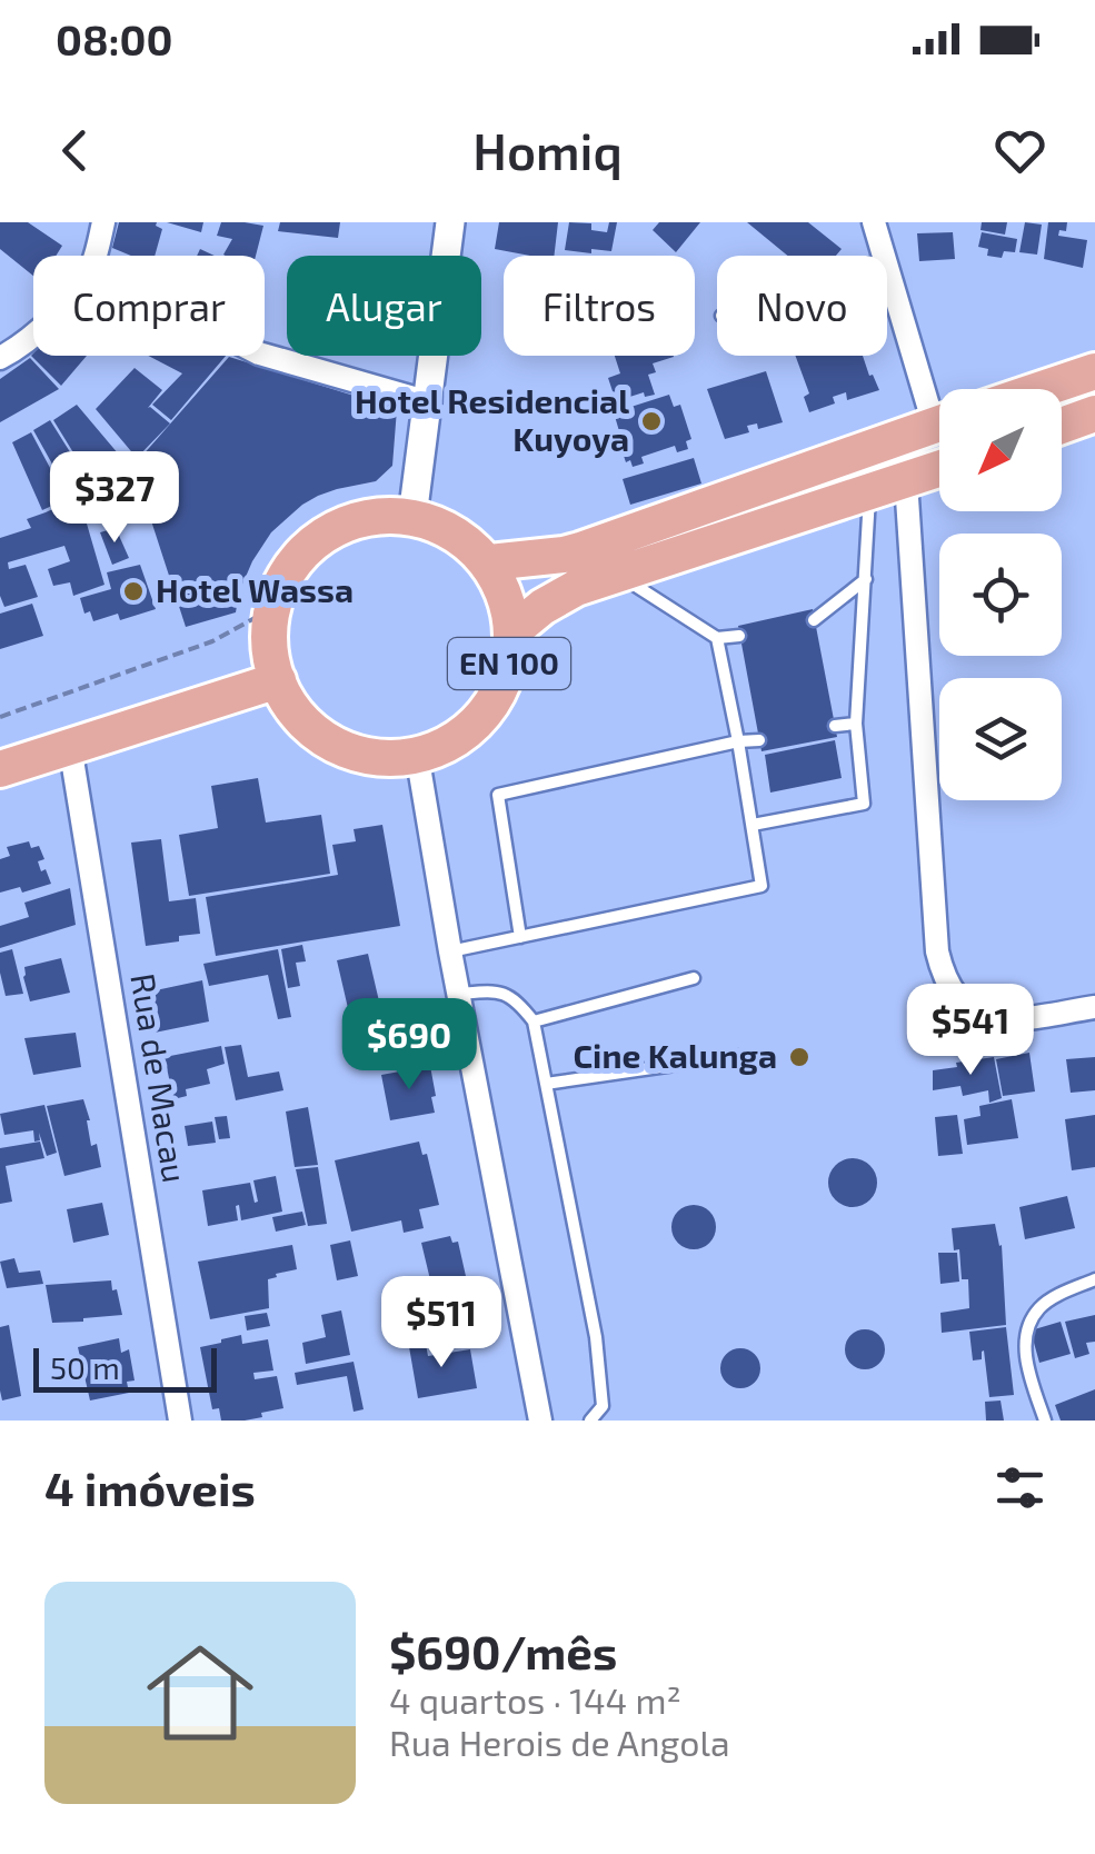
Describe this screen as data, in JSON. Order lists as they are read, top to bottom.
{
  "streets": {
    "main road": ["EN 100"],
    "street": ["Rua de Macau"]
  },
  "places": ["Hotel Residencial Kuyoya", "Hotel Wassa", "Cine Kalunga"],
  "scale_bar": "50 m",
  "north": "bottom left",
  "page": {
    "status": "08:00",
    "header": "Homiq",
    "chip": [
      "Comprar",
      "Alugar",
      "Filtros",
      "Novo"
    ],
    "price": [
      "$327",
      "$541",
      "$690",
      "$511"
    ],
    "scale": "50 m",
    "heading": "4 imóveis",
    "list": [
      {
        "name": "$690/mês",
        "note": "4 quartos · 144 m² · Rua Herois de Angola"
      }
    ]
  }
}
